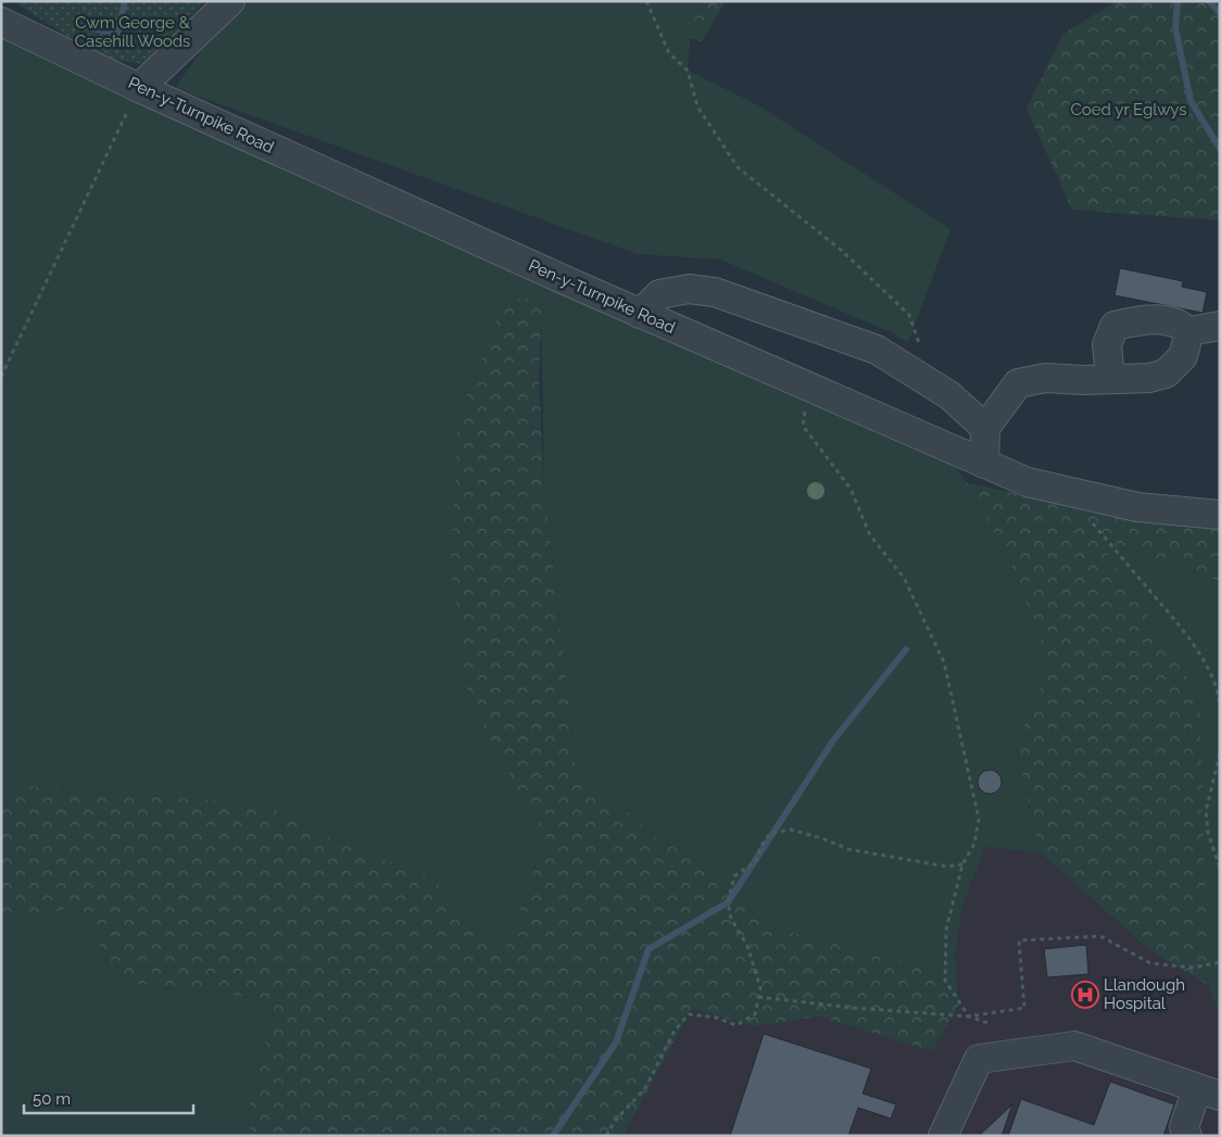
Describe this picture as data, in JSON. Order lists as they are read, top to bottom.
{
  "streets": {
    "street": ["Pen-y-Turnpike Road"]
  },
  "parks": ["Cwm George & Casehill Woods", "Coed yr Eglwys"],
  "places": {
    "hospital": ["Llandough Hospital"]
  },
  "scale_bar": "50 m"
}
